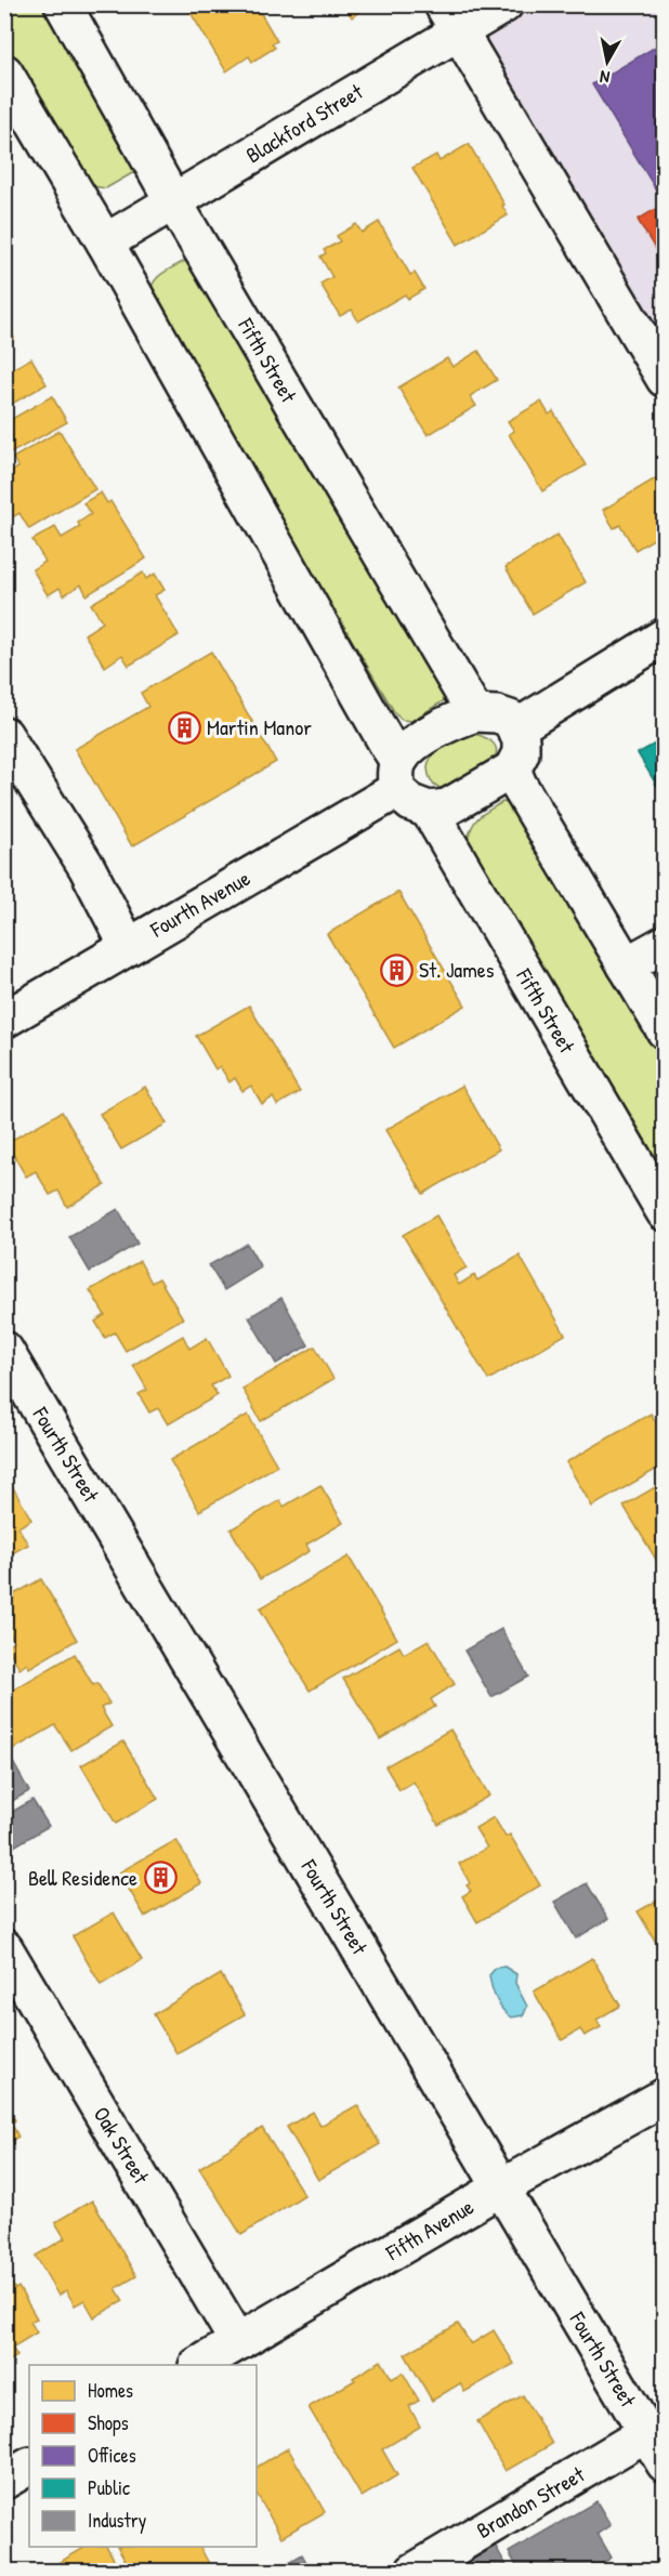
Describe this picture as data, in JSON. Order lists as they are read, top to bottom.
{
  "streets": {
    "street": [
      "Blackford Street",
      "Fifth Street",
      "Fourth Avenue",
      "Fourth Street",
      "Oak Street",
      "Fifth Avenue",
      "Brandon Street"
    ]
  },
  "crossings": [
    ["Blackford Street", "Fifth Street"],
    ["Fifth Street", "Fourth Avenue"],
    ["Fourth Street", "Fifth Avenue"],
    ["Fourth Street", "Brandon Street"],
    ["Oak Street", "Fifth Avenue"]
  ],
  "places": {
    "building": ["Martin Manor", "St. James", "Bell Residence"]
  },
  "legend": [
    "Homes",
    "Shops",
    "Offices",
    "Public",
    "Industry"
  ],
  "north": "bottom"
}
